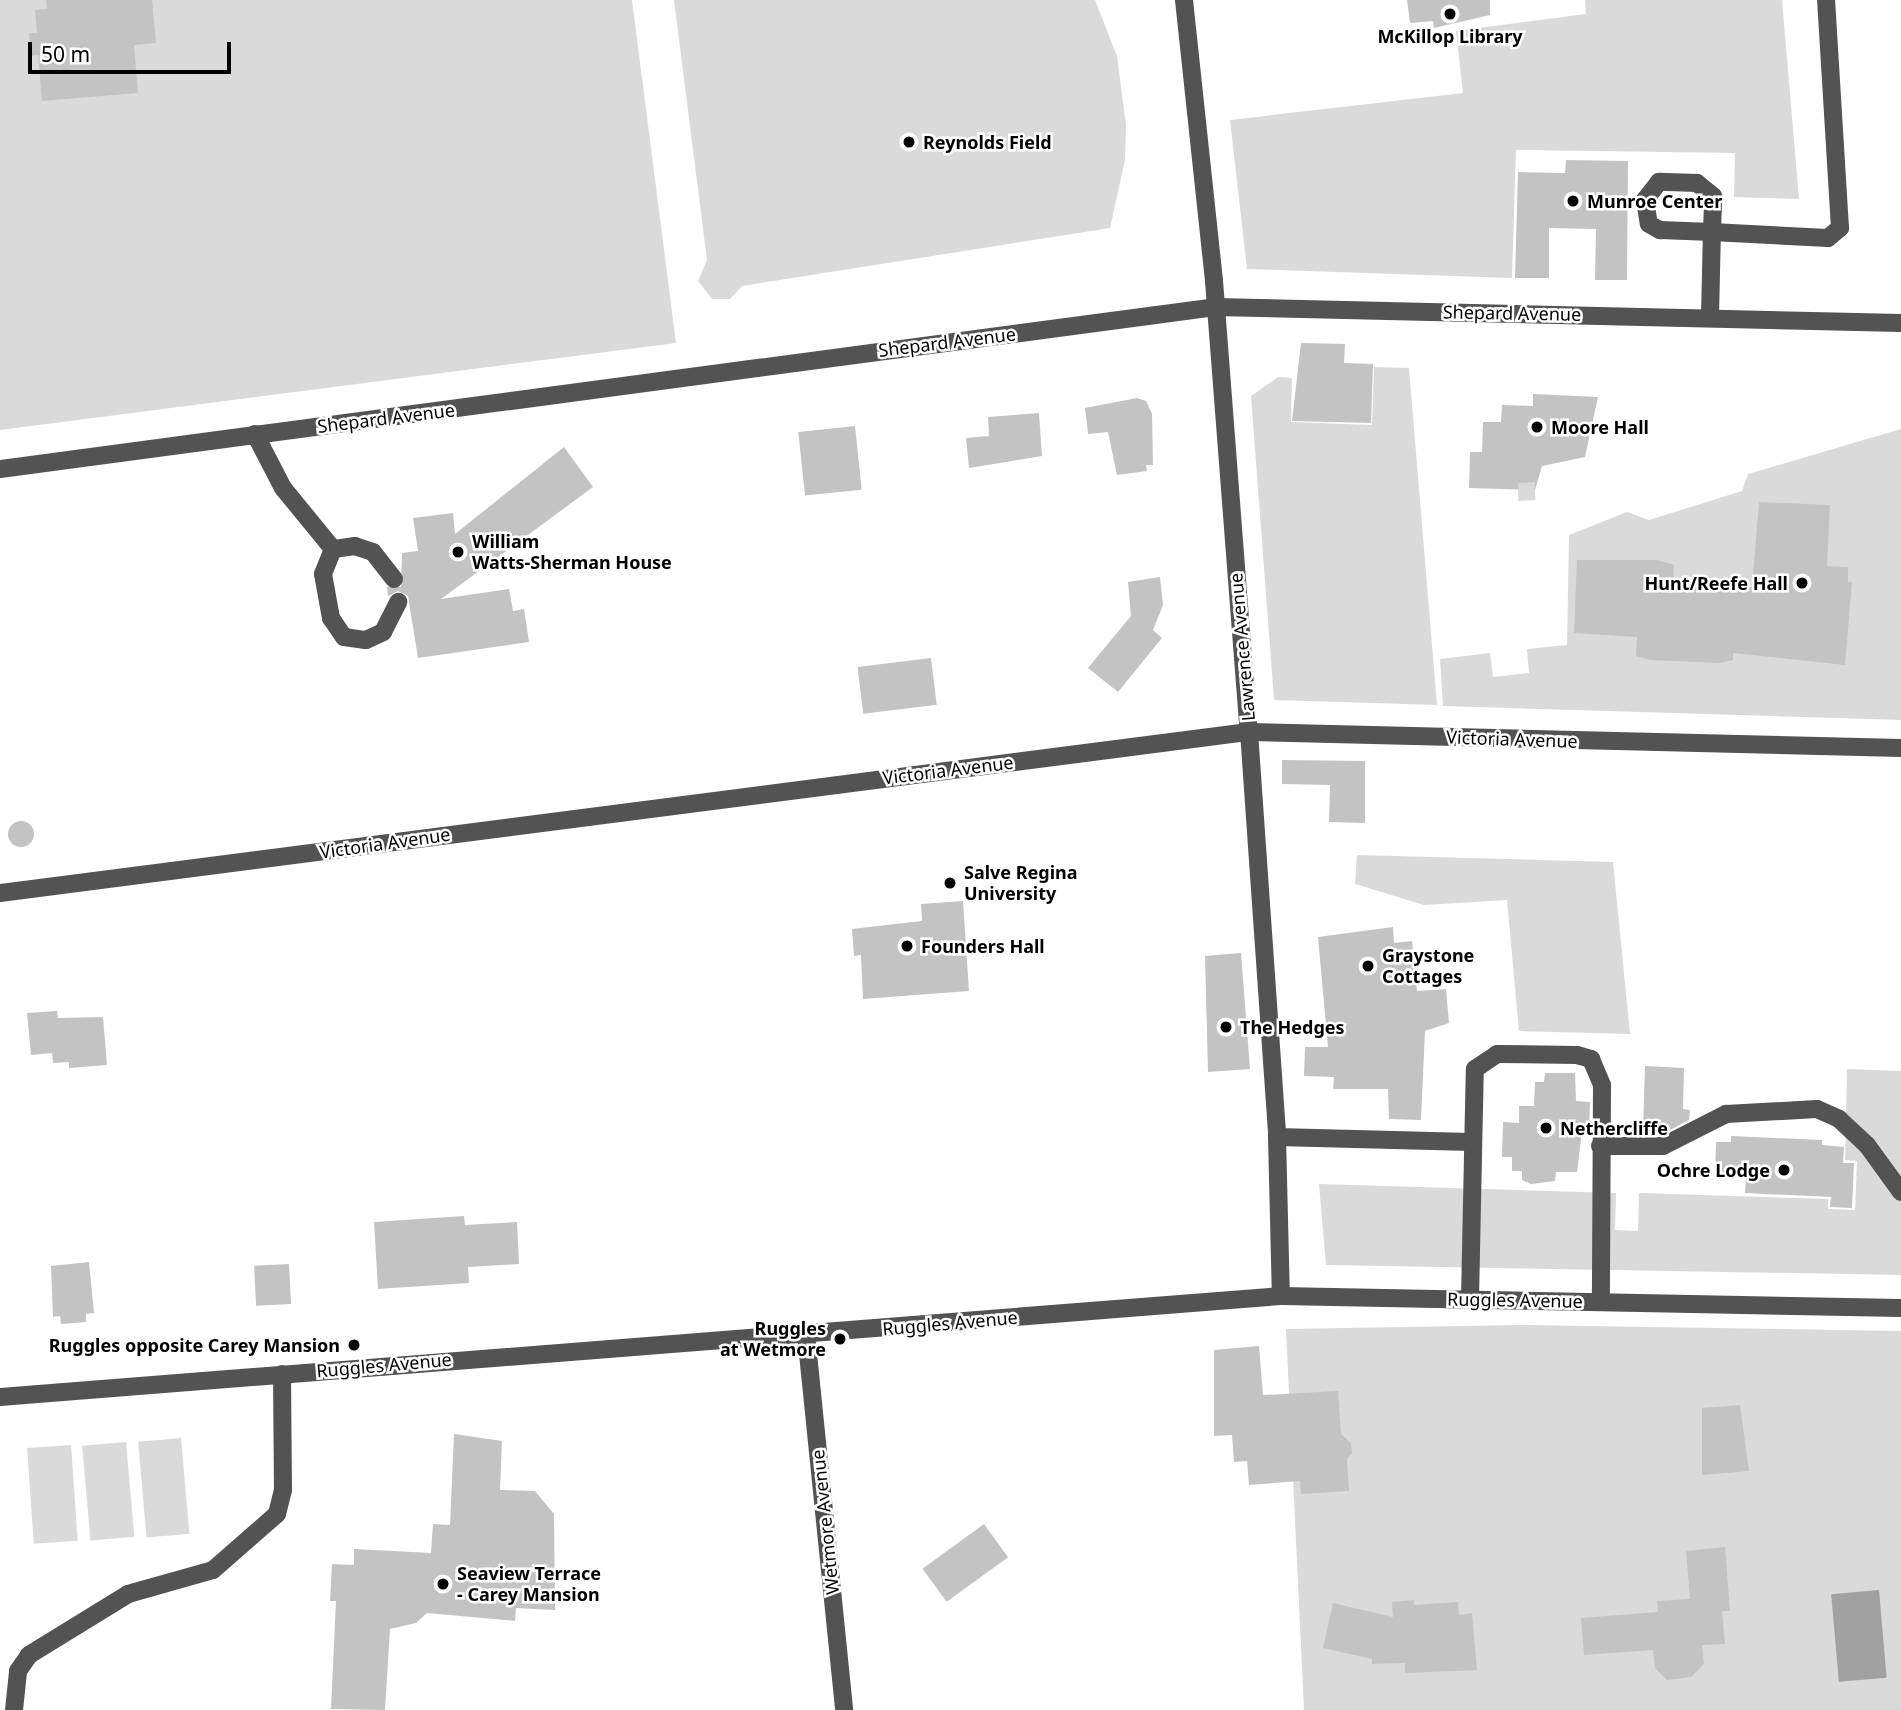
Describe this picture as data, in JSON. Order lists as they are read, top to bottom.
{
  "streets": {
    "street": [
      "Shepard Avenue",
      "Lawrence Avenue",
      "Victoria Avenue",
      "Ruggles Avenue",
      "Wetmore Avenue"
    ]
  },
  "crossings": [
    ["Shepard Avenue", "Lawrence Avenue"],
    ["Lawrence Avenue", "Victoria Avenue"],
    ["Lawrence Avenue", "Ruggles Avenue"],
    ["Ruggles Avenue", "Wetmore Avenue"]
  ],
  "places": [
    "McKillop Library",
    "Reynolds Field",
    "Munroe Center",
    "Moore Hall",
    "William Watts-Sherman House",
    "Hunt/Reefe Hall",
    "Salve Regina University",
    "Founders Hall",
    "Graystone Cottages",
    "The Hedges",
    "Nethercliffe",
    "Ochre Lodge",
    "Ruggles at Wetmore",
    "Ruggles opposite Carey Mansion",
    "Seaview Terrace - Carey Mansion"
  ],
  "scale_bar": "50 m"
}
